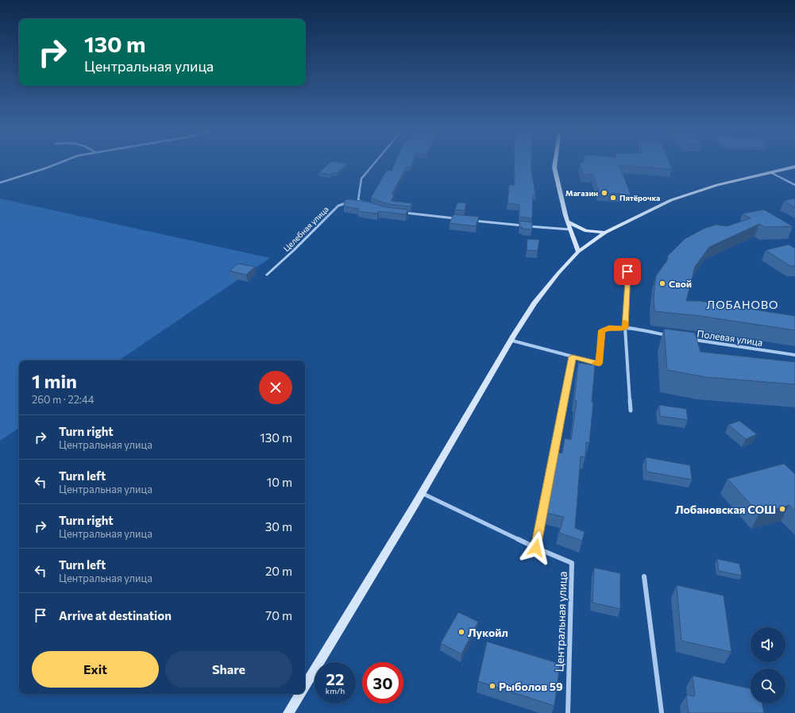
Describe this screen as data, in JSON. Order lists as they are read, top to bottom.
{
  "streets": {
    "street": ["Целебная улица", "Полевая улица", "Центральная улица"]
  },
  "districts": ["ЛОБАНОВО"],
  "places": [
    "Магазин",
    "Пятёрочка",
    "Свой",
    "Лобановская СОШ",
    "Лукойл",
    "Рыболов 59"
  ],
  "page": {
    "turn": ["130 m", "Центральная улица"],
    "heading": ["1 min", "260 m · 22:44"],
    "list": [
      {
        "name": "Turn right",
        "note": "Центральная улица",
        "value": "130 m"
      },
      {
        "name": "Turn left",
        "note": "Центральная улица",
        "value": "10 m"
      },
      {
        "name": "Turn right",
        "note": "Центральная улица",
        "value": "30 m"
      },
      {
        "name": "Turn left",
        "note": "Центральная улица",
        "value": "20 m"
      },
      {
        "name": "Arrive at destination",
        "value": "70 m"
      }
    ],
    "buttons": ["Exit", "Share"],
    "speed": "22 km/h",
    "limit": "30"
  }
}
